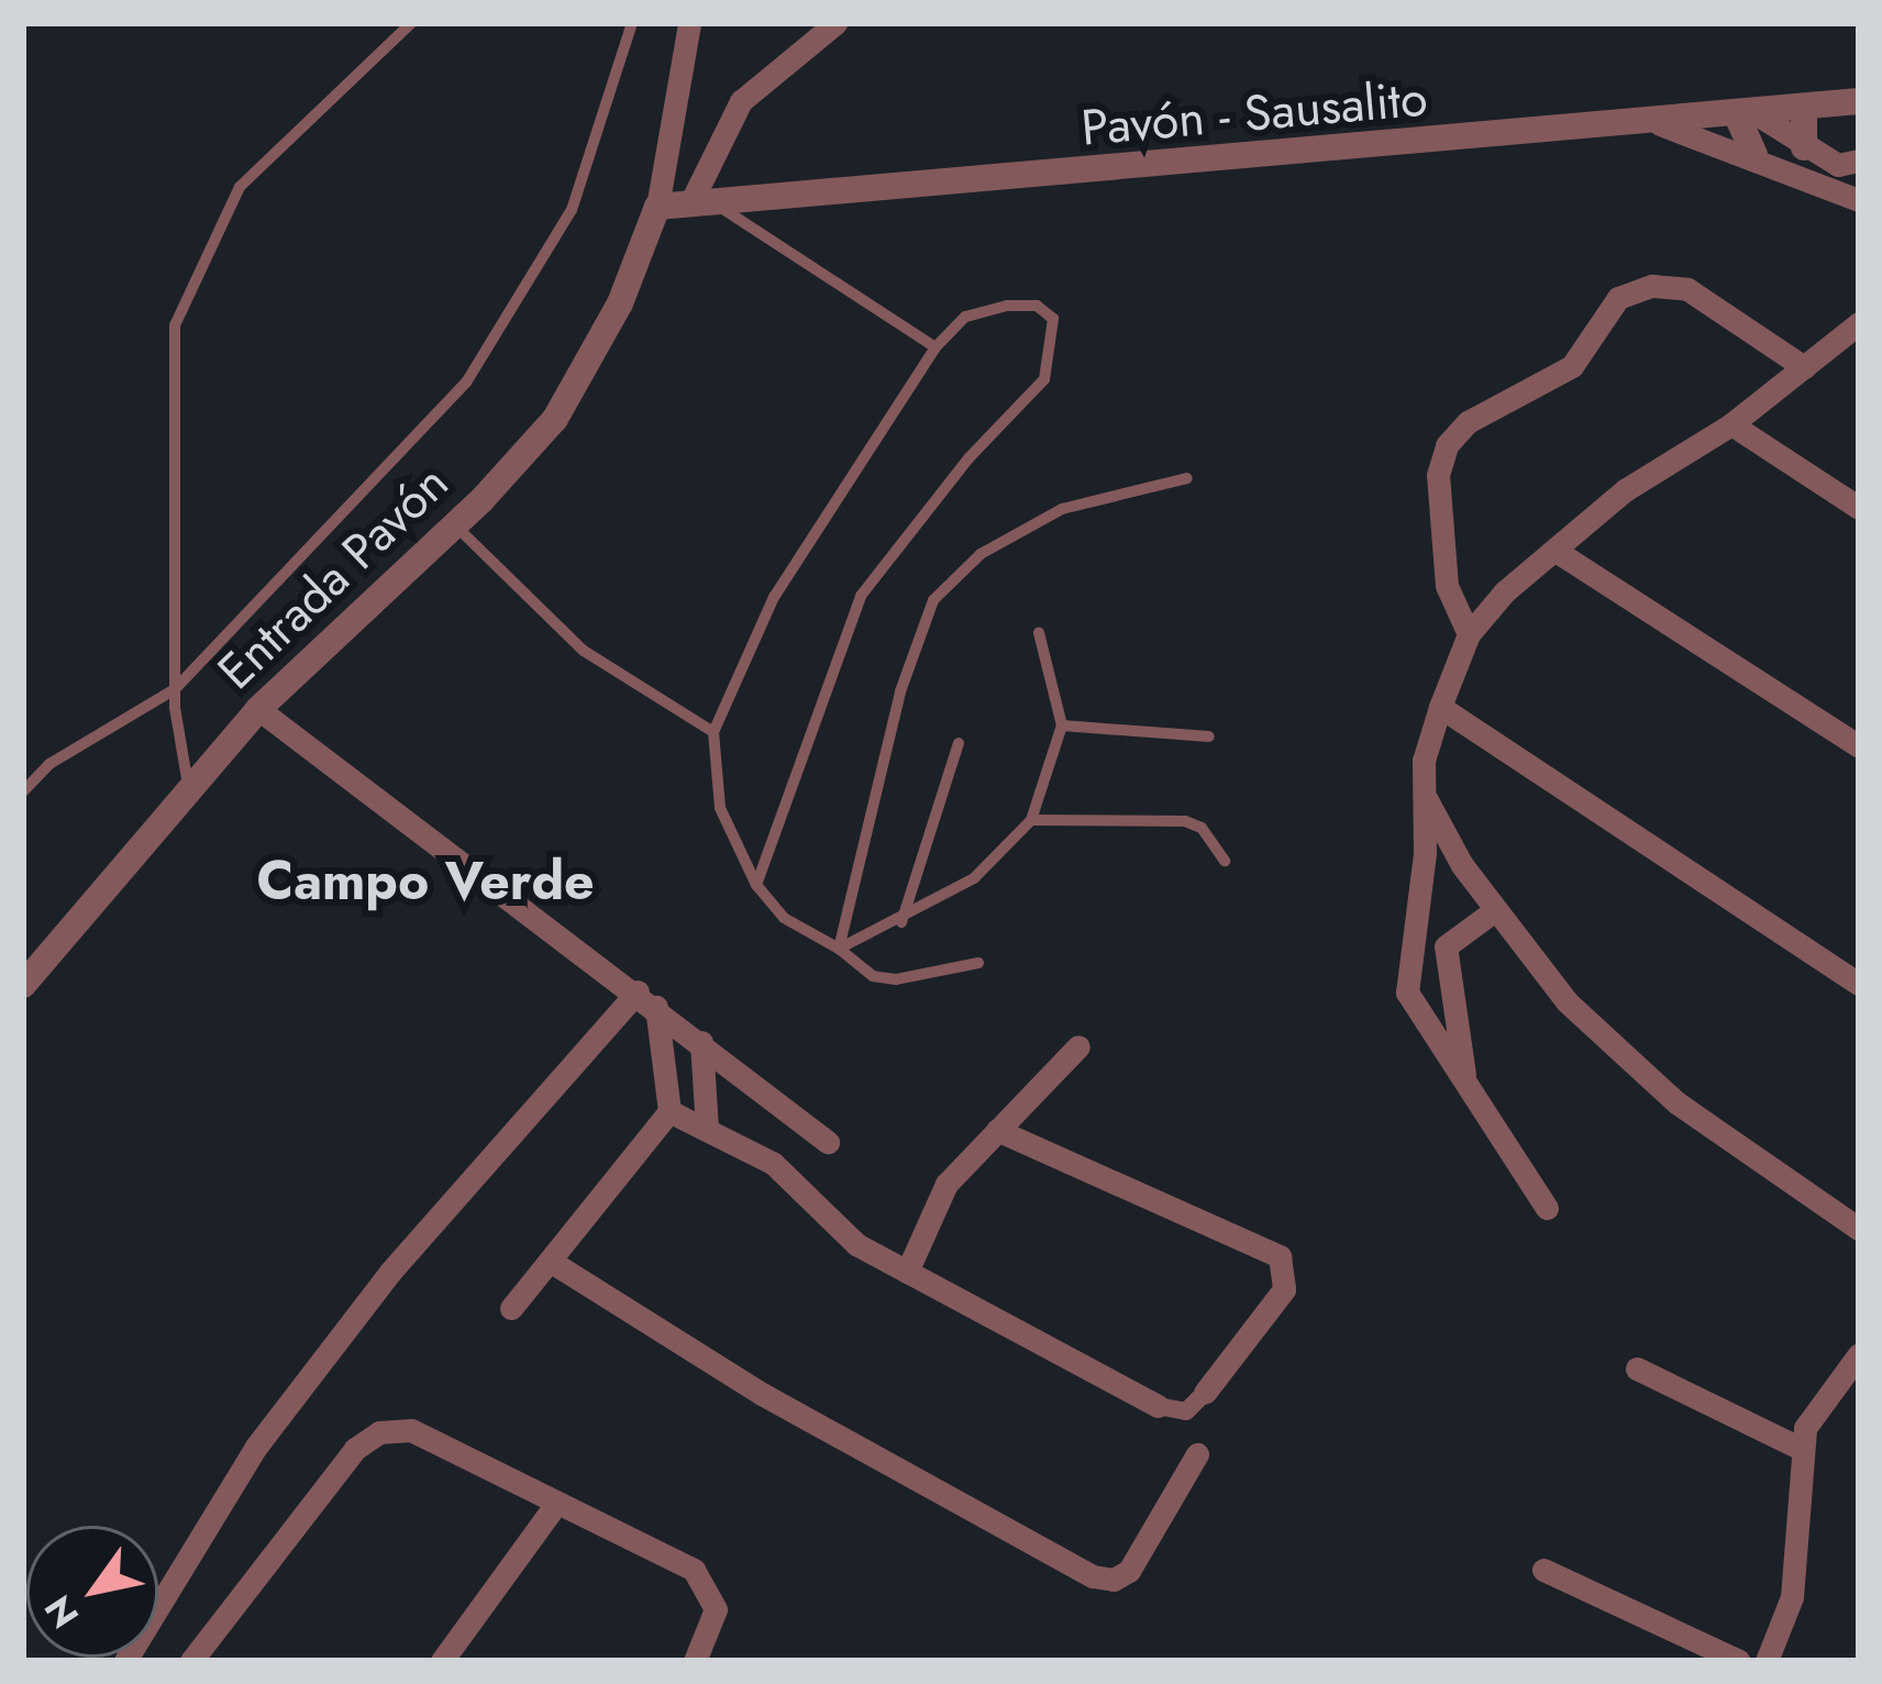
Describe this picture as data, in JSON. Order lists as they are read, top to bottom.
{
  "streets": {
    "street": ["Pavón - Sausalito", "Entrada Pavón"]
  },
  "crossings": [
    ["Pavón - Sausalito", "Entrada Pavón"]
  ],
  "districts": ["Campo Verde"],
  "north": "bottom left"
}
